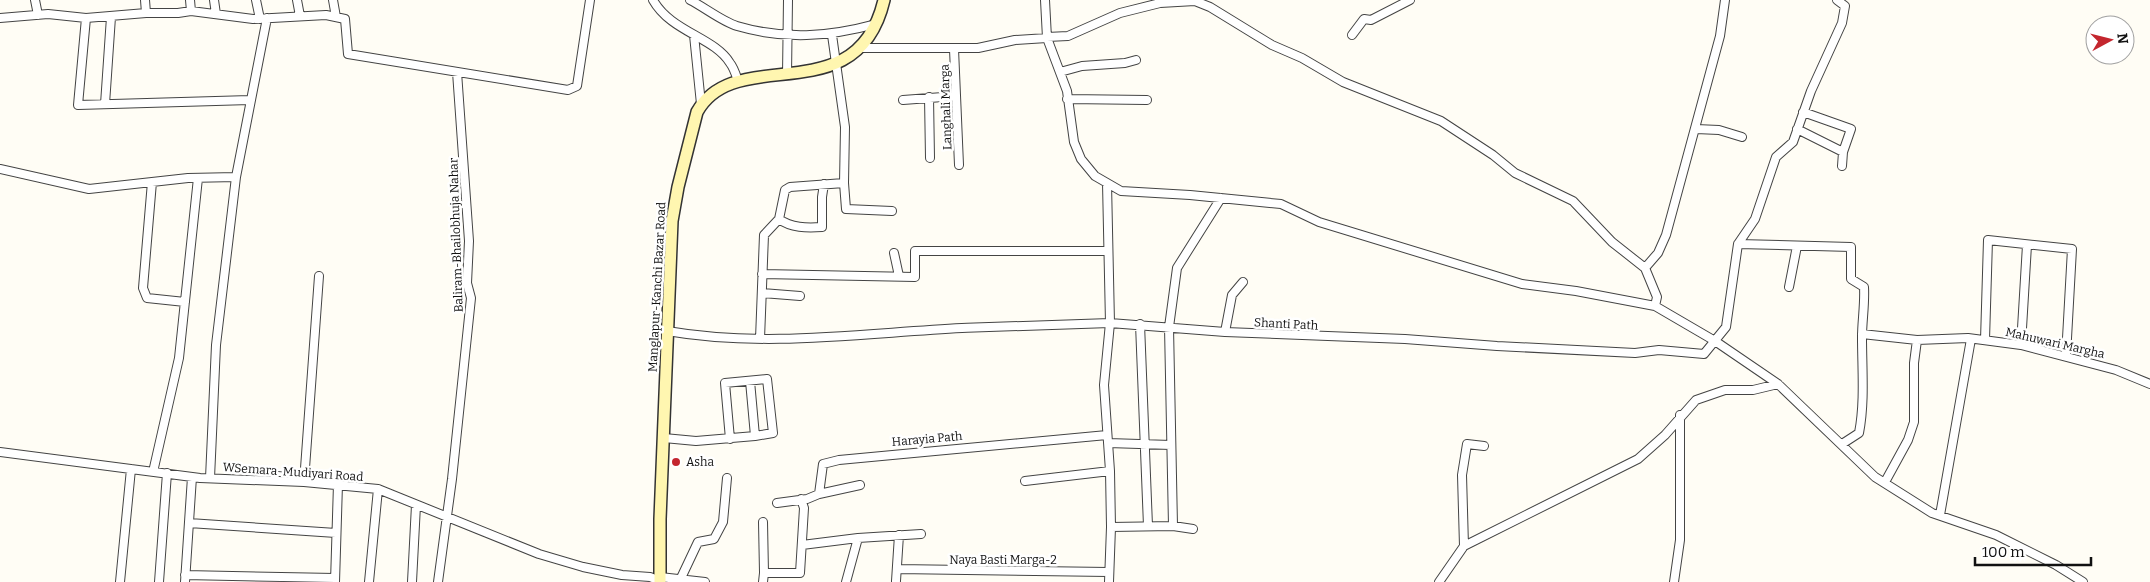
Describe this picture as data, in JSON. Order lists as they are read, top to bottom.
{
  "streets": {
    "street": [
      "Langhali Marga",
      "Baliram-Bhailobhuja Nahar",
      "Manglapur-Kanchi Bazar Road",
      "Shanti Path",
      "Mahuwari Margha",
      "Harayia Path",
      "WSemara-Mudiyari Road",
      "Naya Basti Marga-2"
    ]
  },
  "crossings": [
    ["Baliram-Bhailobhuja Nahar", "WSemara-Mudiyari Road"],
    ["Manglapur-Kanchi Bazar Road", "Shanti Path"],
    ["Manglapur-Kanchi Bazar Road", "WSemara-Mudiyari Road"]
  ],
  "places": ["Asha"],
  "scale_bar": "100 m",
  "north": "right"
}
